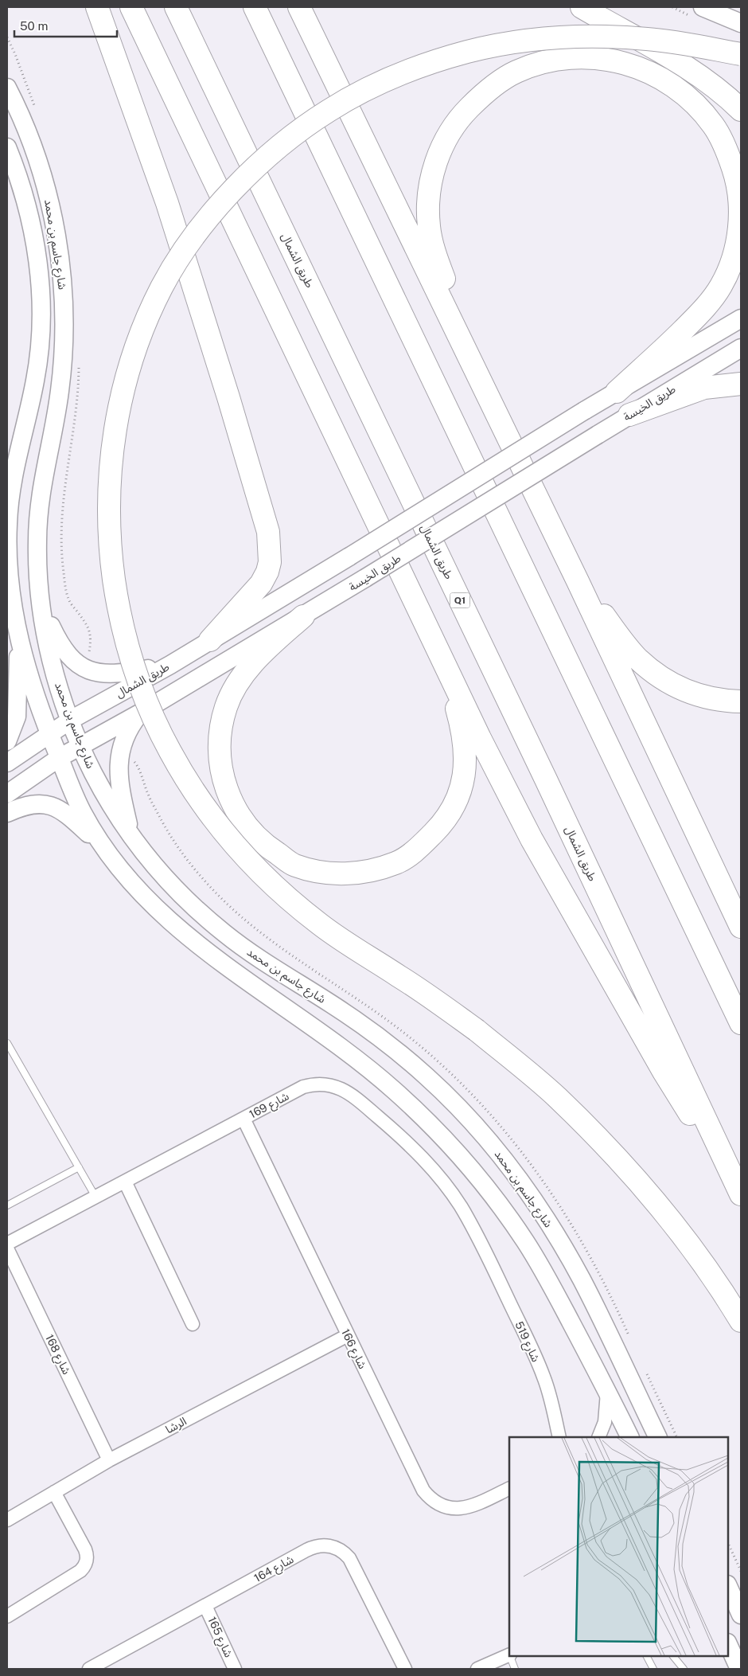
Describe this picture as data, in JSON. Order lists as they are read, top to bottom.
{
  "streets": {
    "highway": ["طريق الشمال", "Q1"],
    "main road": ["شارع جاسم بن محمد", "طريق الخيسة"],
    "street": [
      "شارع 169",
      "شارع 519",
      "شارع 166",
      "شارع 168",
      "الرشا",
      "شارع 164",
      "شارع 165"
    ]
  },
  "crossings": [
    ["شارع جاسم بن محمد", "طريق الشمال"],
    ["شارع جاسم بن محمد", "طريق الخيسة"],
    ["شارع 169", "شارع 519"],
    ["شارع 169", "شارع 166"],
    ["شارع 166", "الرشا"],
    ["شارع 168", "الرشا"],
    ["شارع 164", "شارع 165"]
  ],
  "scale_bar": "50 m"
}
